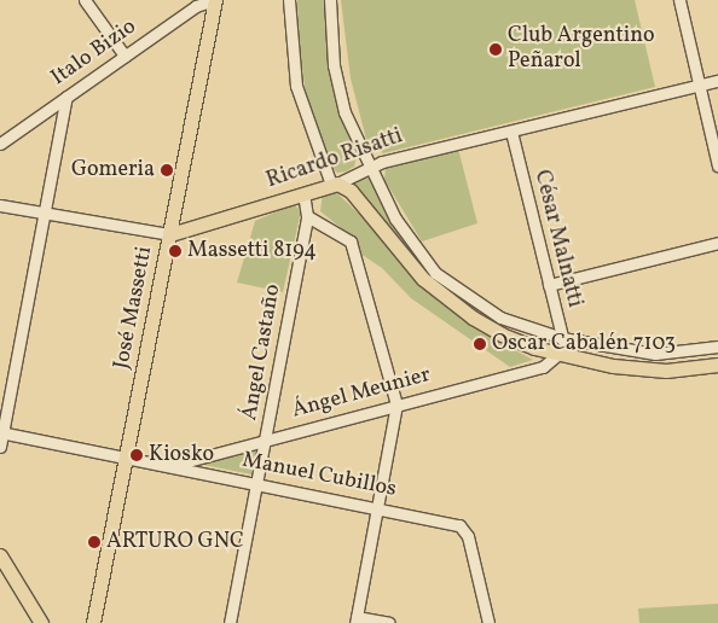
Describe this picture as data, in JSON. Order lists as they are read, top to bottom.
{
  "streets": {
    "main road": ["Ricardo Risatti", "José Massetti"],
    "street": [
      "Italo Bizio",
      "César Malnatti",
      "Ángel Castaño",
      "Ángel Meunier",
      "Manuel Cubillos"
    ]
  },
  "crossings": [
    ["Italo Bizio", "José Massetti"],
    ["Ricardo Risatti", "César Malnatti"],
    ["Ricardo Risatti", "José Massetti"],
    ["Ricardo Risatti", "Ángel Castaño"],
    ["César Malnatti", "Ángel Meunier"],
    ["José Massetti", "Manuel Cubillos"],
    ["Ángel Castaño", "Ángel Meunier"],
    ["Ángel Castaño", "Manuel Cubillos"],
    ["Ángel Meunier", "Manuel Cubillos"]
  ],
  "places": [
    "Club Argentino Peñarol",
    "Gomeria",
    "Massetti 8194",
    "Oscar Cabalén 7103",
    "Kiosko",
    "ARTURO GNC"
  ]
}
